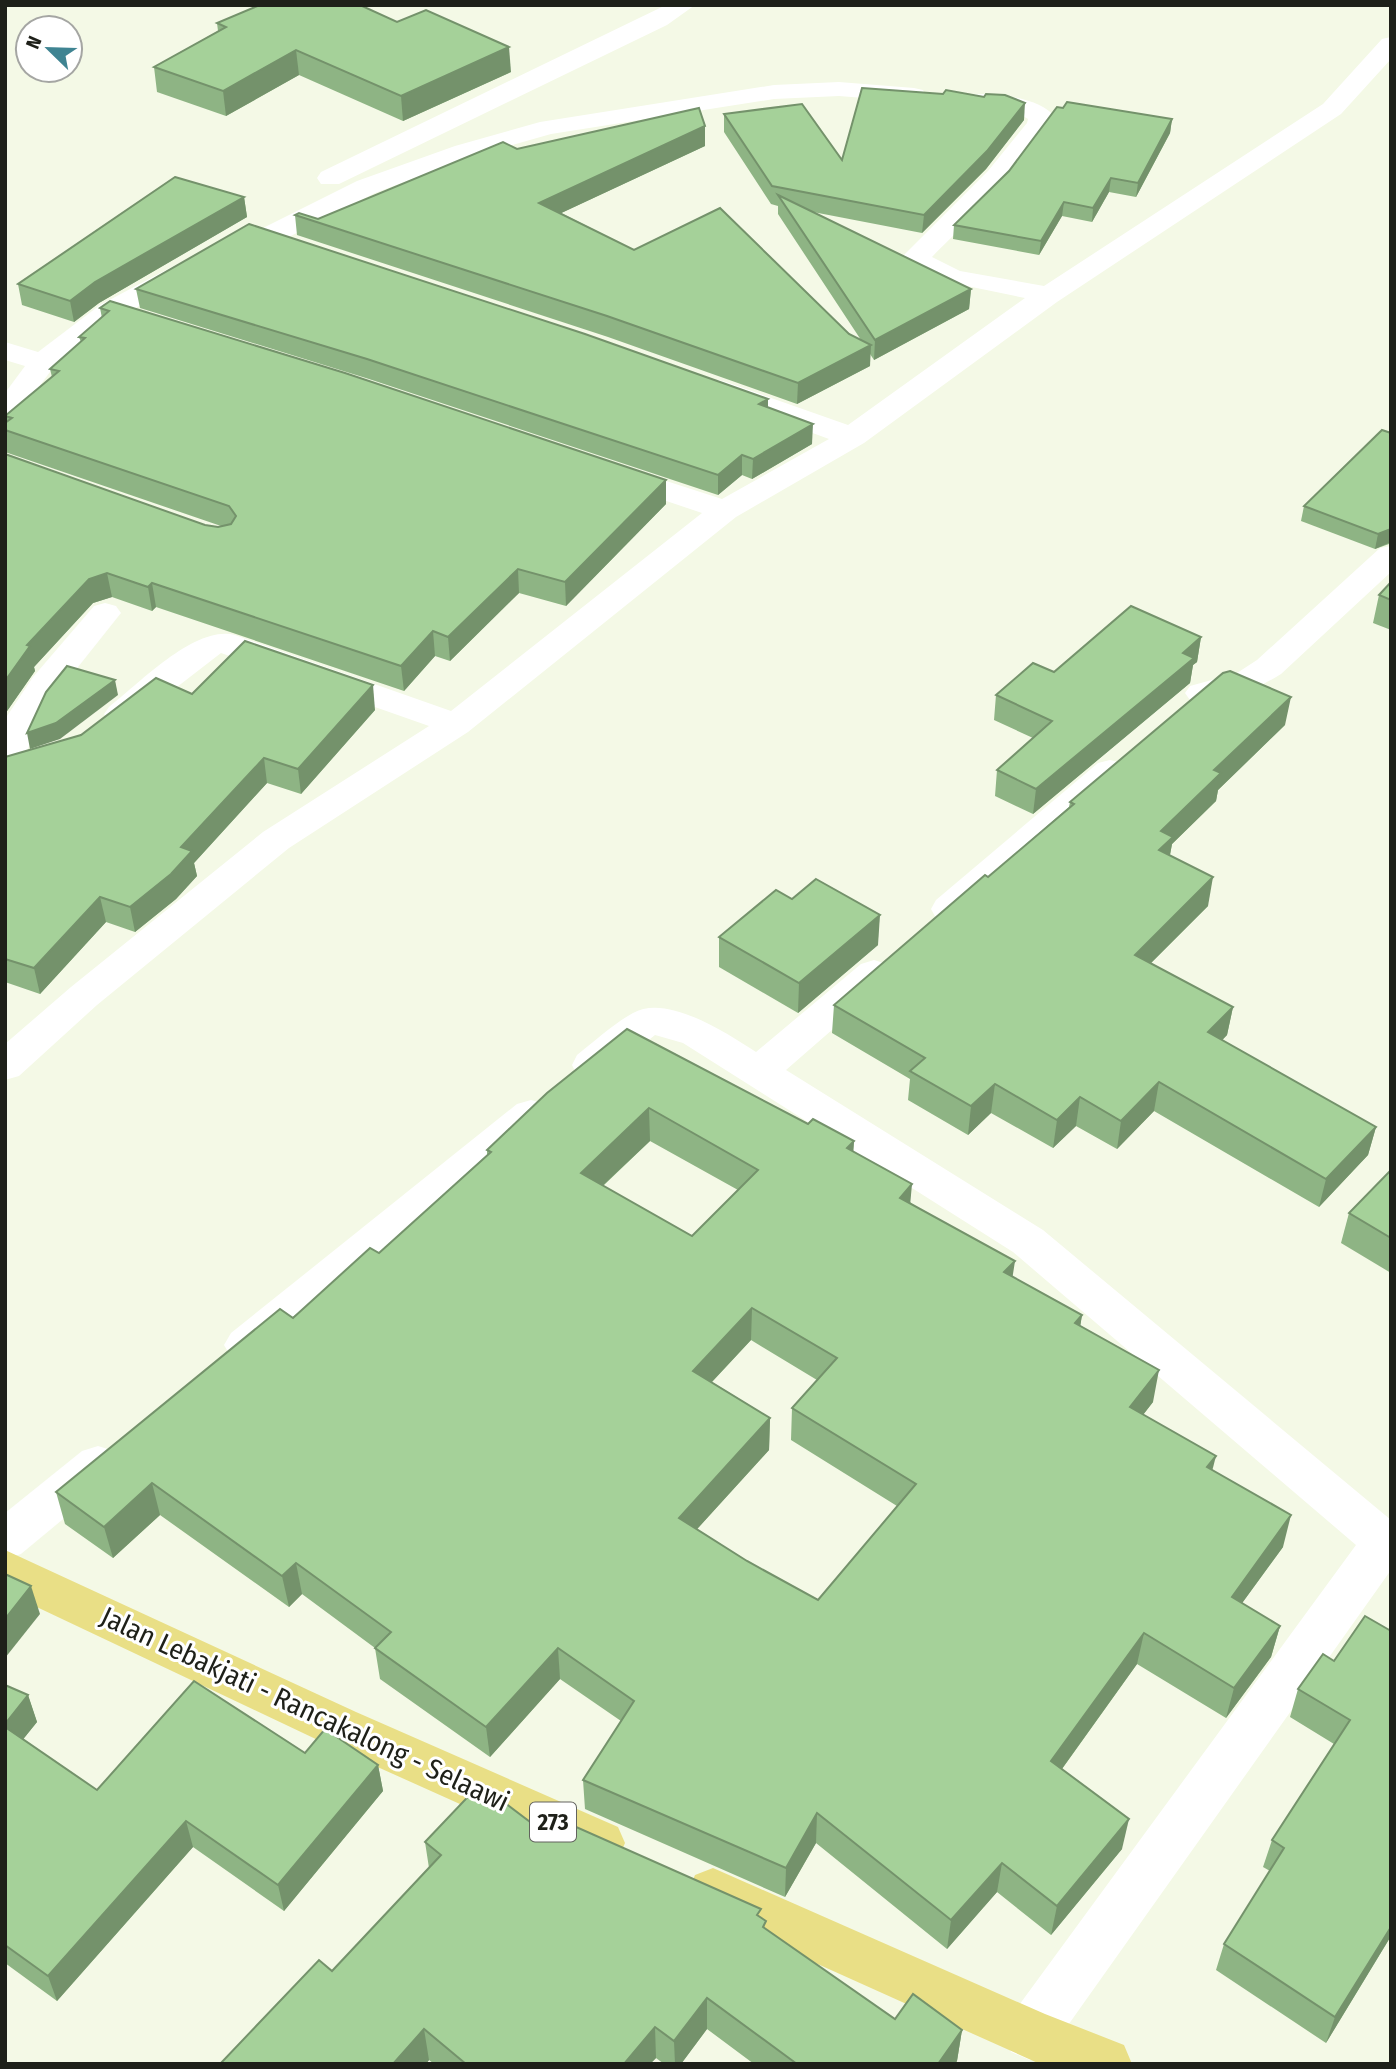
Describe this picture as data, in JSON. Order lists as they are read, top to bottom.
{
  "streets": {
    "main road": ["Jalan Lebakjati - Rancakalong - Selaawi", "273"]
  },
  "north": "top left"
}
